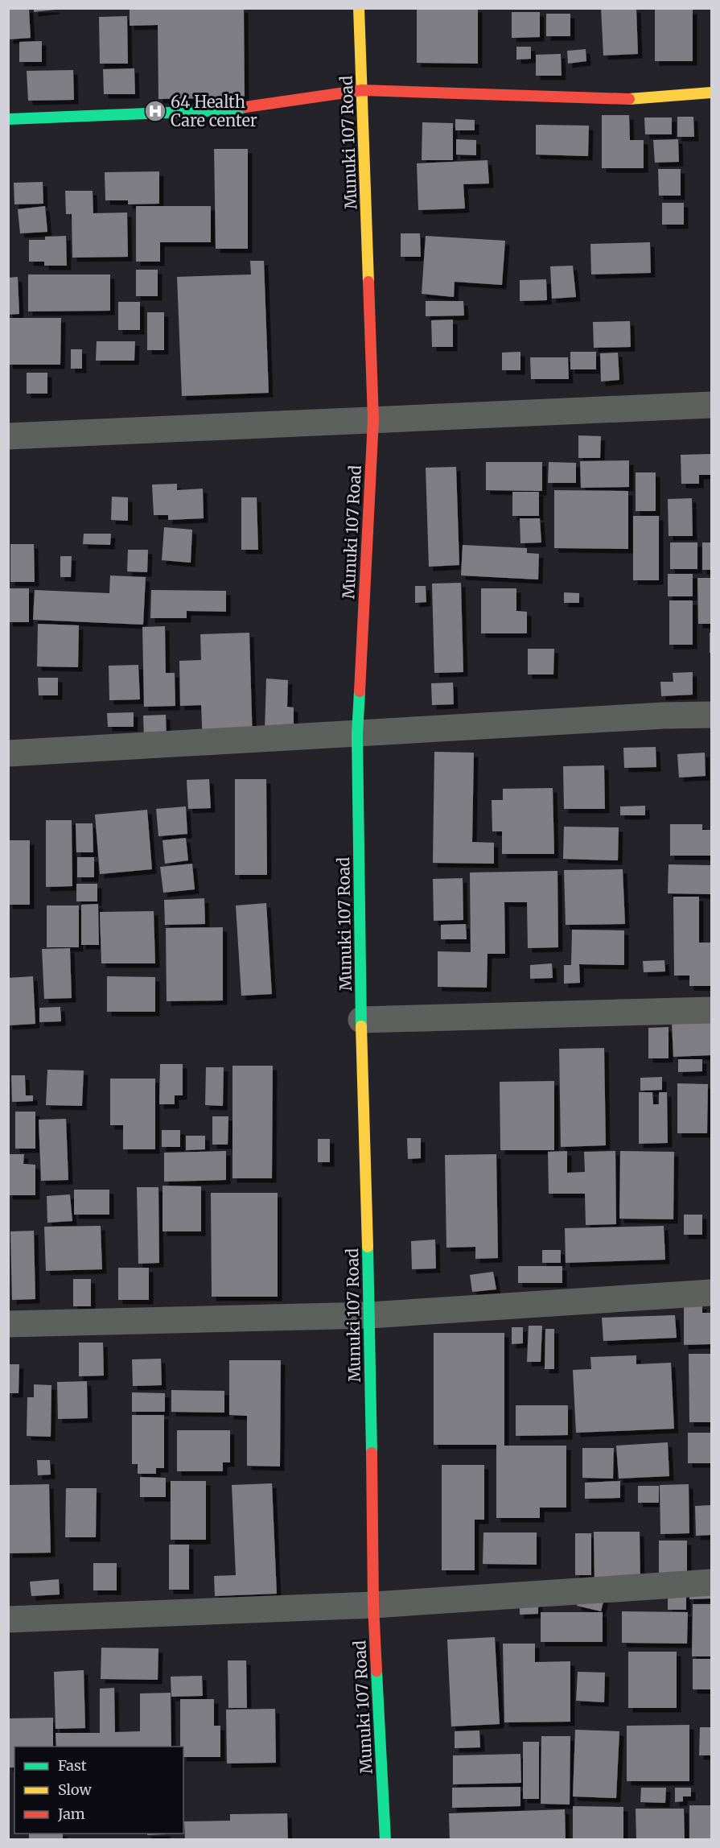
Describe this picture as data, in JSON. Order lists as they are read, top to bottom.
{
  "streets": {
    "street": ["Munuki 107 Road"]
  },
  "places": {
    "hospital": ["64 Health Care center"]
  },
  "legend": ["Fast", "Slow", "Jam"]
}
